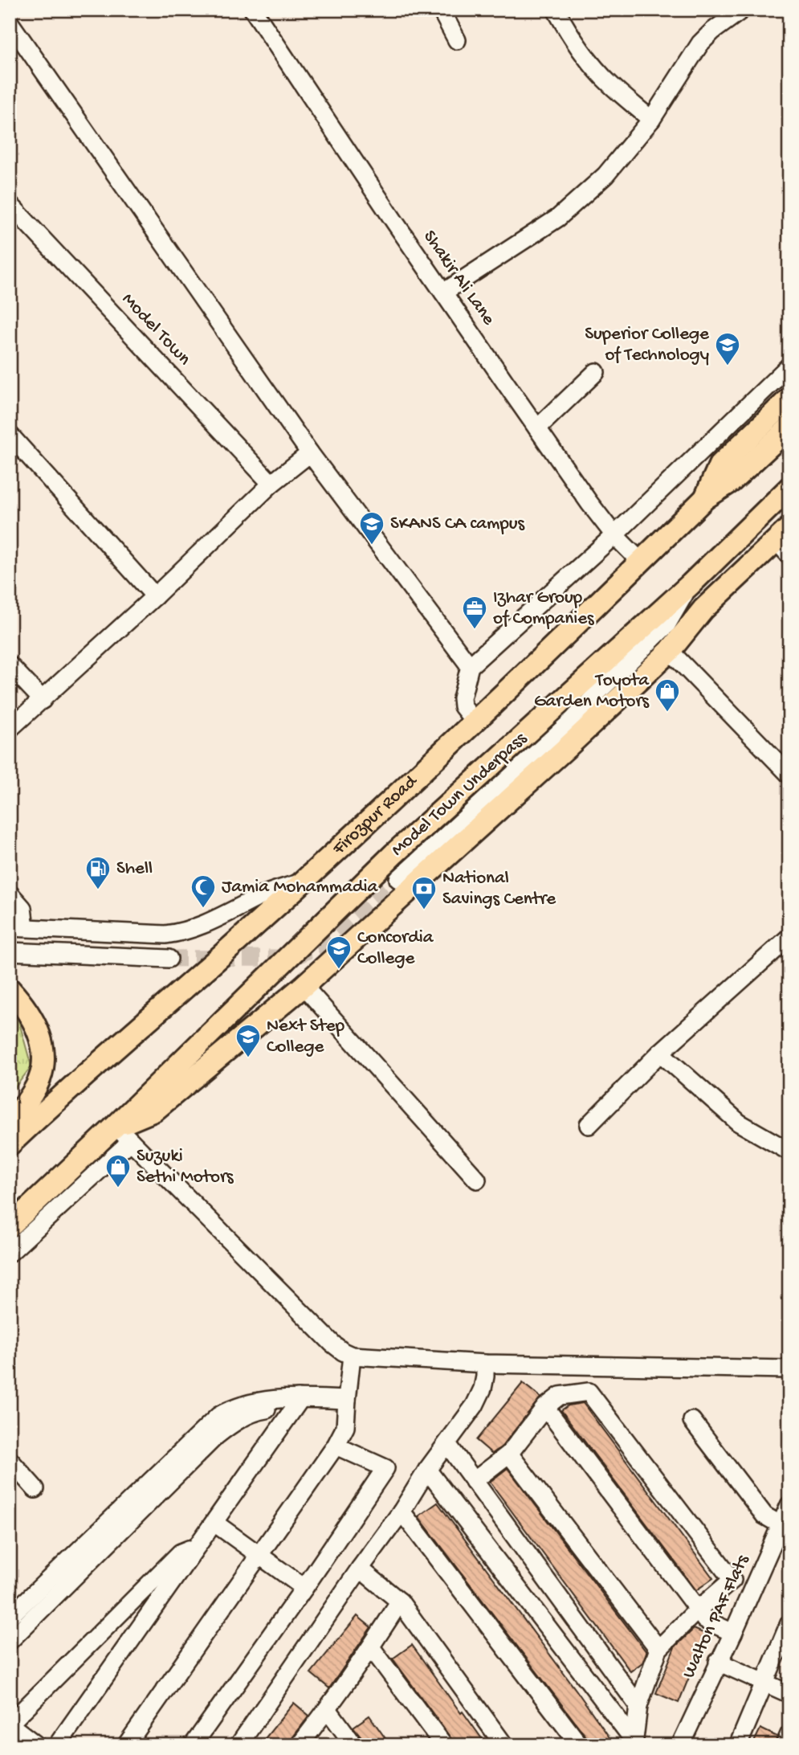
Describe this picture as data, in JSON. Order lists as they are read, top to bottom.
{
  "streets": {
    "main road": ["Firozpur Road"],
    "street": [
      "Shakir Ali Lane",
      "Model Town",
      "Model Town Underpass",
      "Walton PAF Flats"
    ]
  },
  "crossings": [
    ["Shakir Ali Lane", "Firozpur Road"]
  ],
  "places": {
    "school or university": [
      "Superior College of Technology",
      "SKANS CA campus",
      "Concordia College",
      "Next Step College"
    ],
    "office": ["Izhar Group of Companies"],
    "shop": ["Toyota Garden Motors", "Suzuki Sethi Motors"],
    "fuel station": ["Shell"],
    "mosque": ["Jamia Mohammadia"],
    "bank": ["National Savings Centre"]
  }
}
